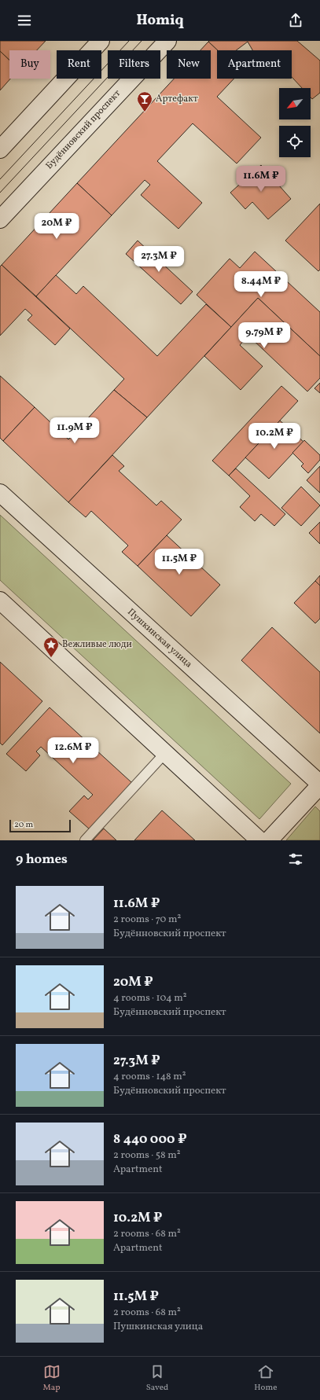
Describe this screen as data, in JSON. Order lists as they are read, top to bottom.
{
  "streets": {
    "street": ["Будённовский проспект", "Пушкинская улица"]
  },
  "places": {
    "bar": ["Артефакт"],
    "place": ["Вежливые люди"]
  },
  "scale_bar": "20 m",
  "north": "bottom left",
  "page": {
    "header": "Homiq",
    "chip": [
      "Buy",
      "Rent",
      "Filters",
      "New",
      "Apartment"
    ],
    "price": [
      "11.6M ₽",
      "20M ₽",
      "27.3M ₽",
      "8.44M ₽",
      "9.79M ₽",
      "11.9M ₽",
      "10.2M ₽",
      "11.5M ₽",
      "12.6M ₽"
    ],
    "scale": "20 m",
    "heading": "9 homes",
    "list": [
      {
        "name": "11.6M ₽",
        "note": "2 rooms · 70 m² · Будённовский проспект"
      },
      {
        "name": "20M ₽",
        "note": "4 rooms · 104 m² · Будённовский проспект"
      },
      {
        "name": "27.3M ₽",
        "note": "4 rooms · 148 m² · Будённовский проспект"
      },
      {
        "name": "8 440 000 ₽",
        "note": "2 rooms · 58 m² · Apartment"
      },
      {
        "name": "10.2M ₽",
        "note": "2 rooms · 68 m² · Apartment"
      },
      {
        "name": "11.5M ₽",
        "note": "2 rooms · 68 m² · Пушкинская улица"
      }
    ],
    "tabs": ["Map", "Saved", "Home"]
  }
}
